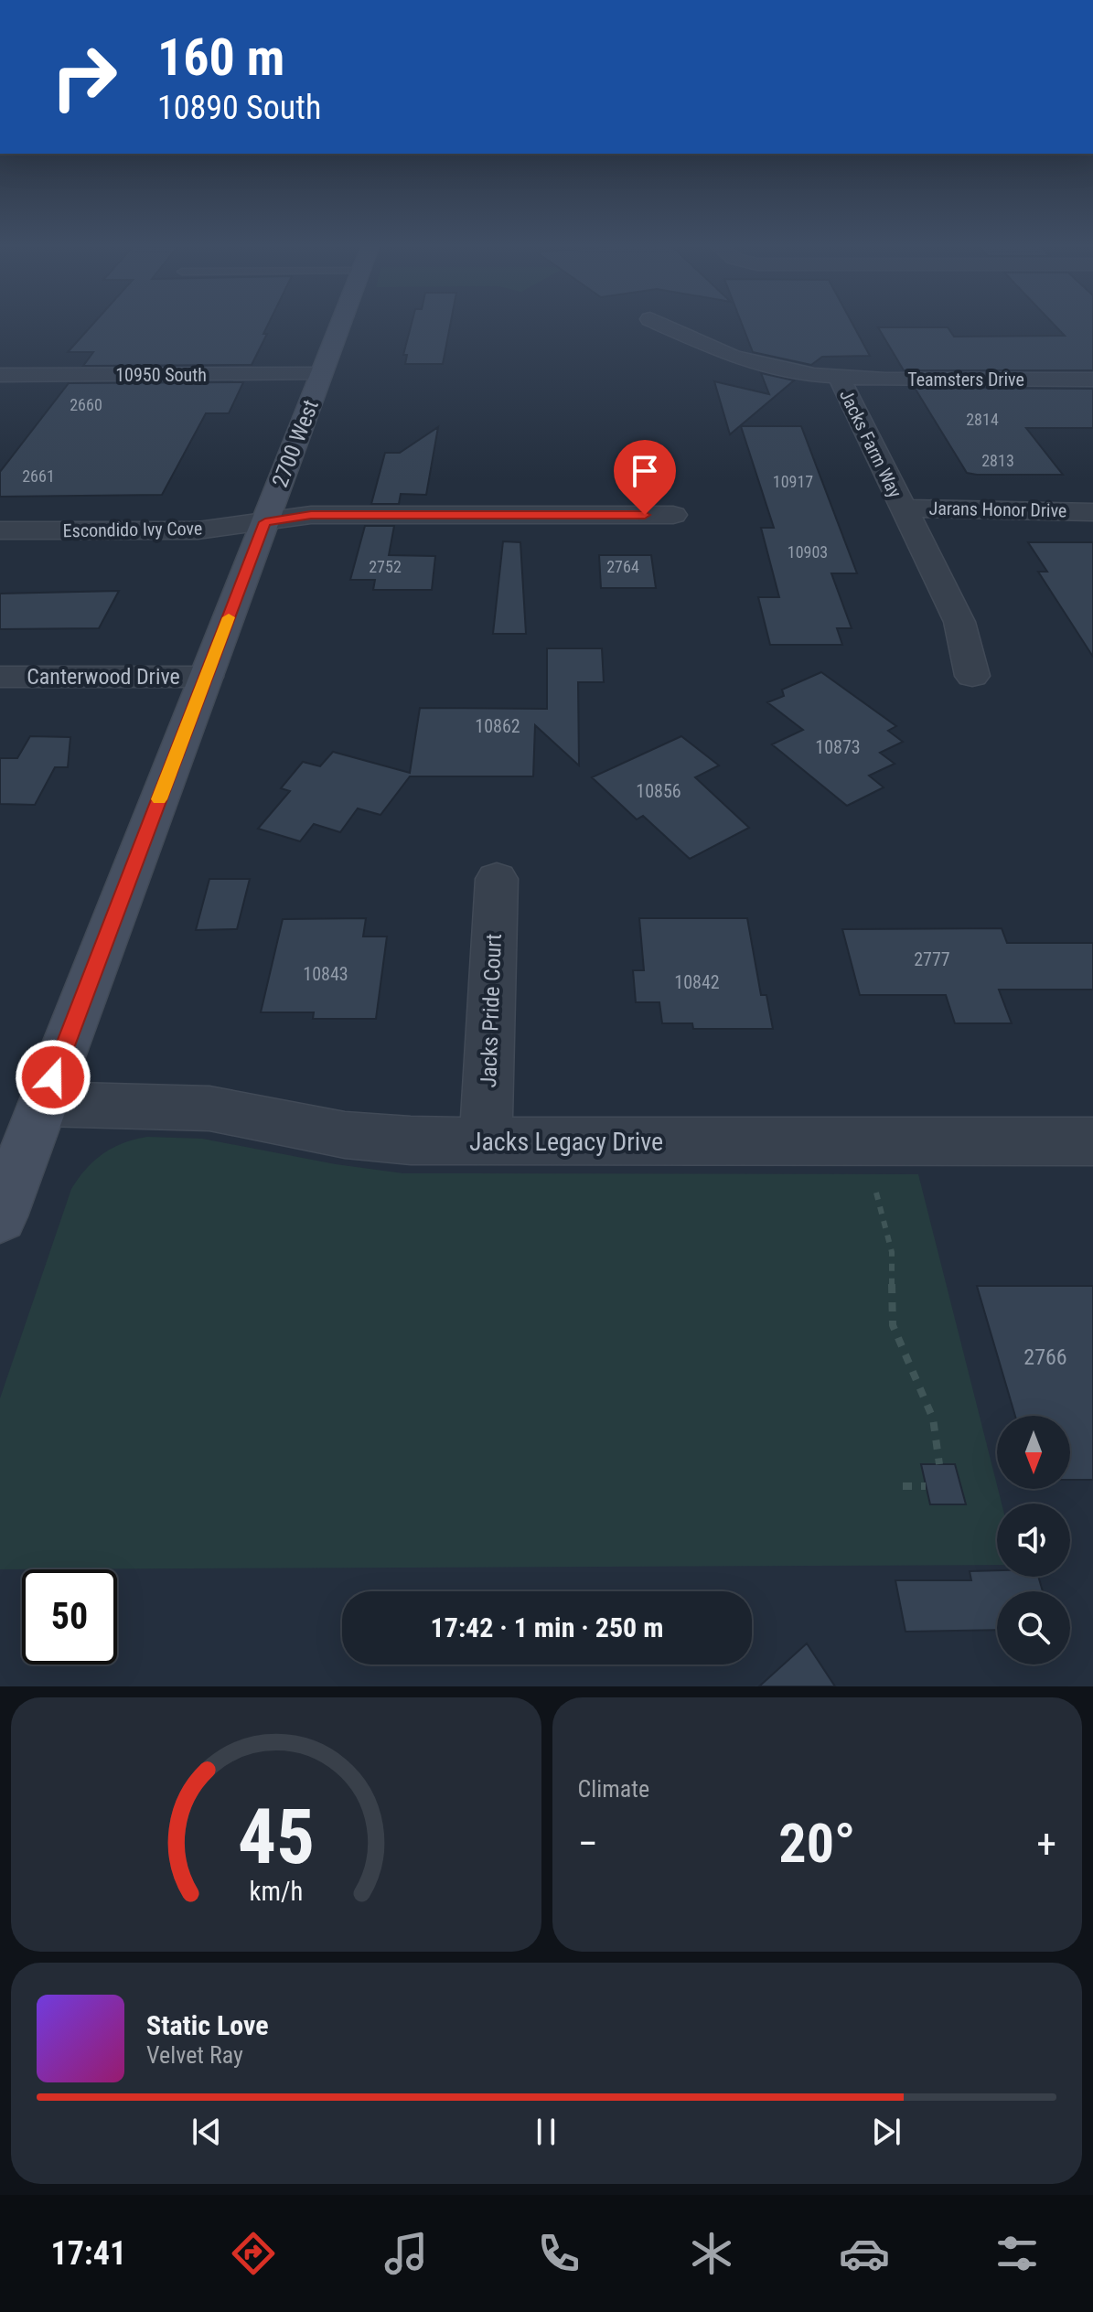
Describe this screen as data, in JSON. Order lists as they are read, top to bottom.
{
  "streets": {
    "main road": ["2700 West"],
    "street": [
      "10950 South",
      "Teamsters Drive",
      "Jacks Farm Way",
      "Jarans Honor Drive",
      "Escondido Ivy Cove",
      "Canterwood Drive",
      "Jacks Pride Court",
      "Jacks Legacy Drive"
    ]
  },
  "crossings": [
    ["10950 South", "2700 West"],
    ["Teamsters Drive", "Jacks Farm Way"],
    ["2700 West", "Escondido Ivy Cove"],
    ["2700 West", "Canterwood Drive"],
    ["2700 West", "Jacks Legacy Drive"],
    ["Jacks Farm Way", "Jarans Honor Drive"],
    ["Jacks Pride Court", "Jacks Legacy Drive"]
  ],
  "house_numbers": [
    "2660",
    "2814",
    "2813",
    "2661",
    "10917",
    "10903",
    "2752",
    "2764",
    "10862",
    "10873",
    "10856",
    "2777",
    "10843",
    "10842",
    "2766"
  ],
  "north": "bottom",
  "page": {
    "turn": ["160 m", "10890 South"],
    "limit": "50",
    "trip": "17:42 · 1 min · 250 m",
    "tile": "Climate",
    "heat": ["−", "20°", "+"],
    "song": ["Static Love", "Velvet Ray"],
    "tabs": "17:41",
    "gauge": ["45", "km/h"]
  }
}
